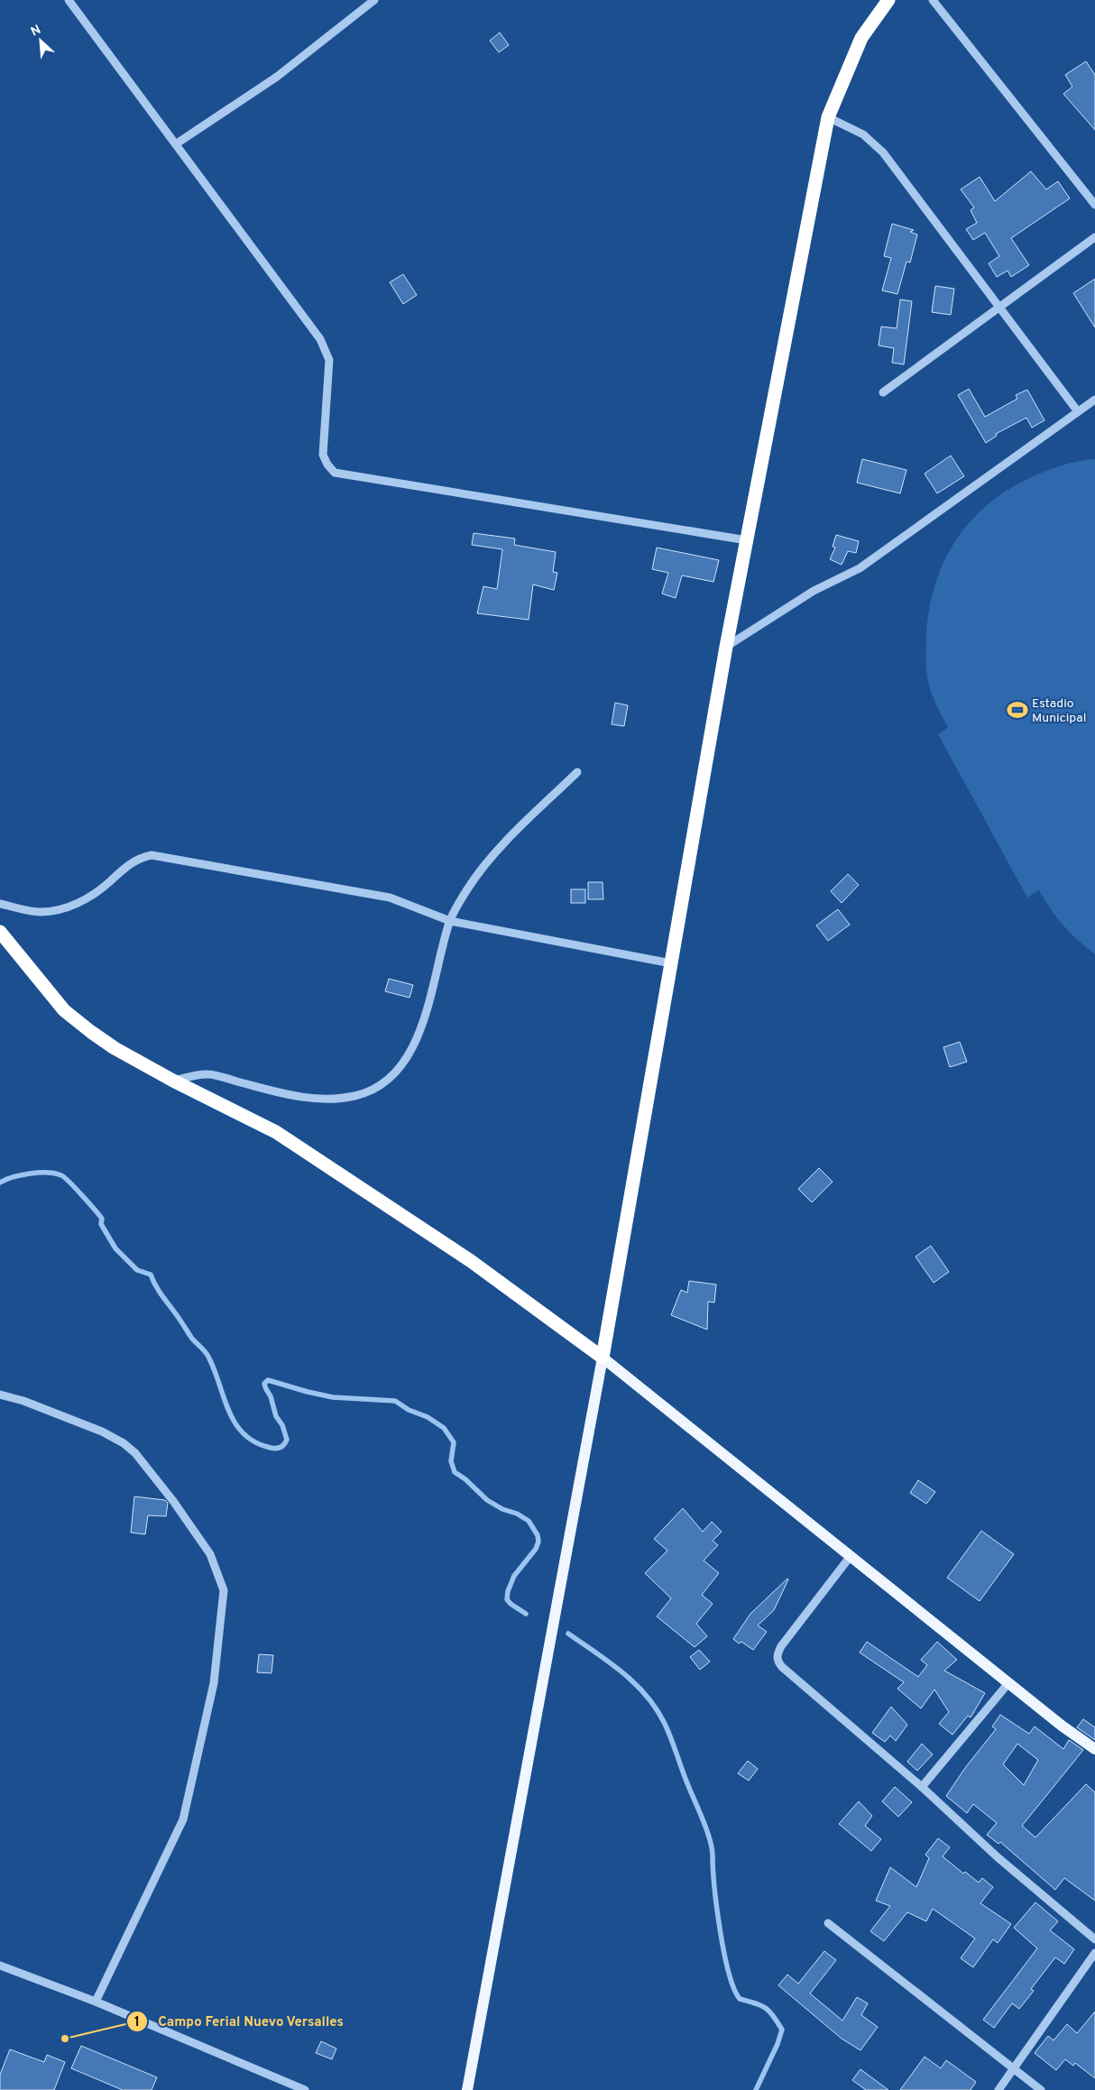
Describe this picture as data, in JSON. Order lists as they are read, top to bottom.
{
  "places": {
    "sports": ["Estadio Municipal"],
    "other": ["Campo Ferial Nuevo Versalles"]
  },
  "north": "top left"
}
